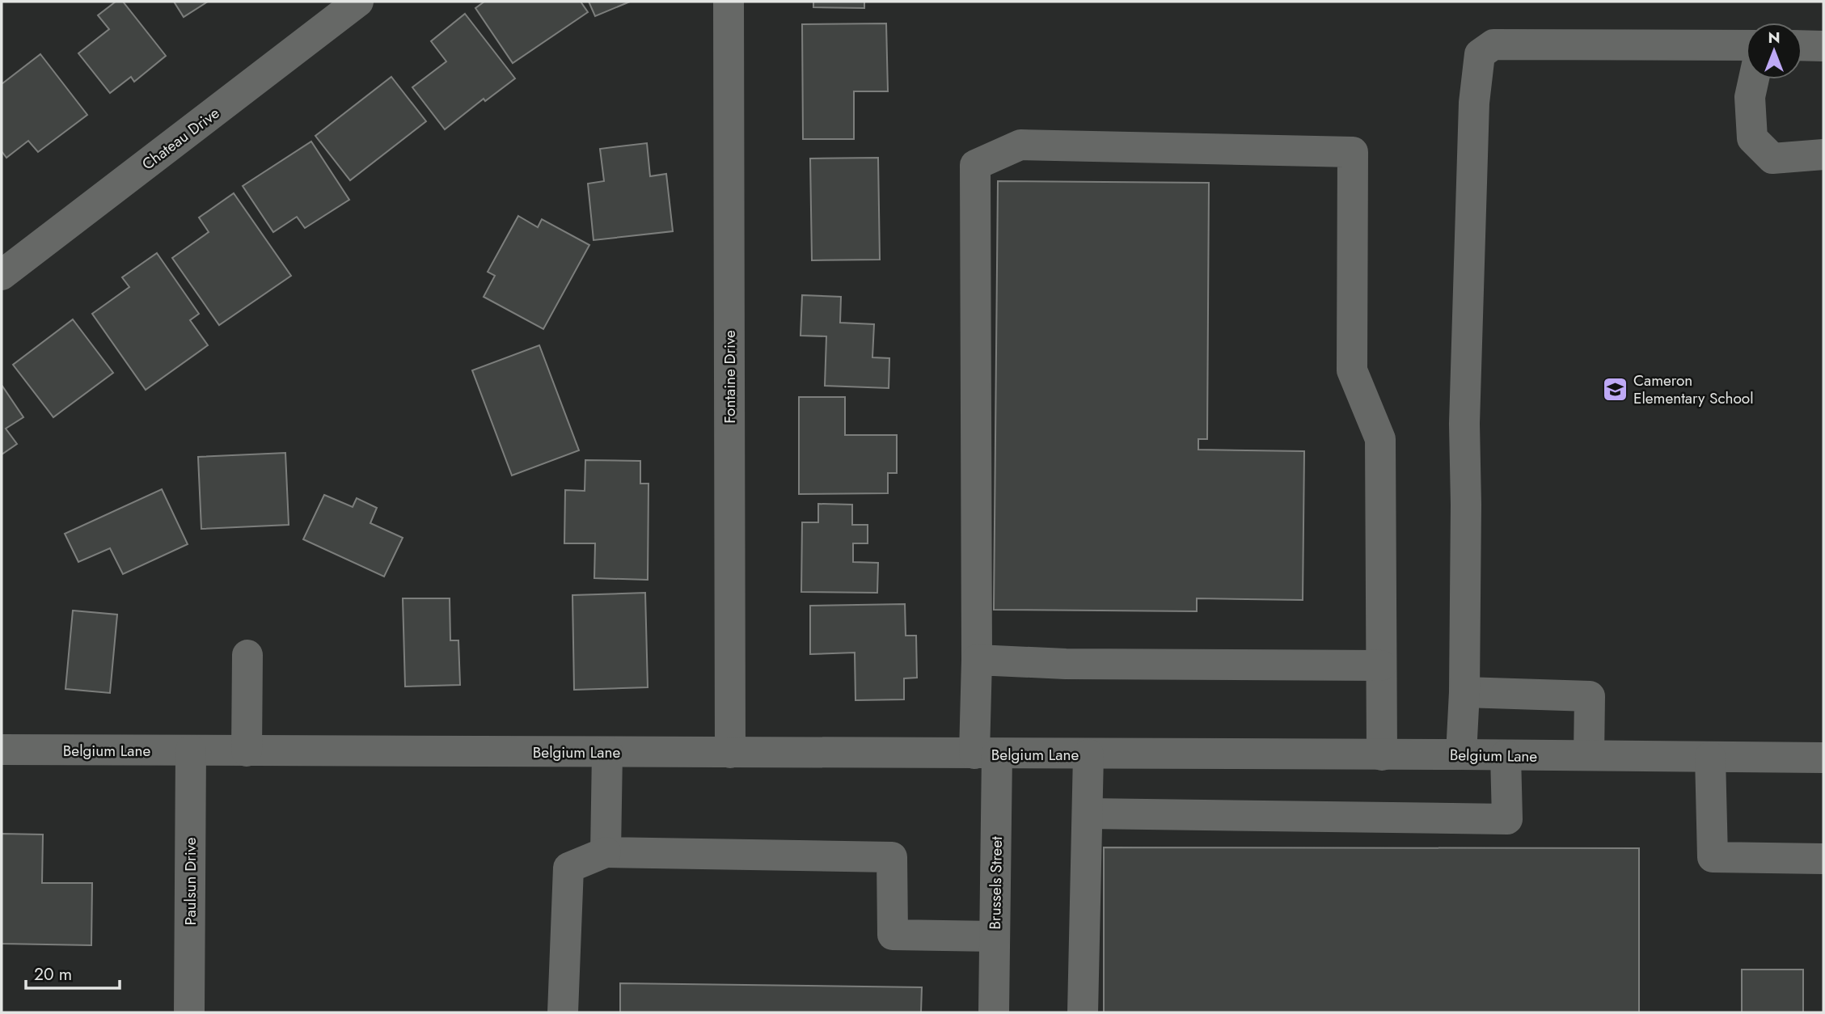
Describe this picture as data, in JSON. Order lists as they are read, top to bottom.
{
  "streets": {
    "street": [
      "Chateau Drive",
      "Fontaine Drive",
      "Belgium Lane",
      "Paulsun Drive",
      "Brussels Street"
    ]
  },
  "crossings": [
    ["Fontaine Drive", "Belgium Lane"],
    ["Belgium Lane", "Paulsun Drive"],
    ["Belgium Lane", "Brussels Street"]
  ],
  "places": {
    "school or university": ["Cameron Elementary School"]
  },
  "scale_bar": "20 m",
  "north": "top"
}
